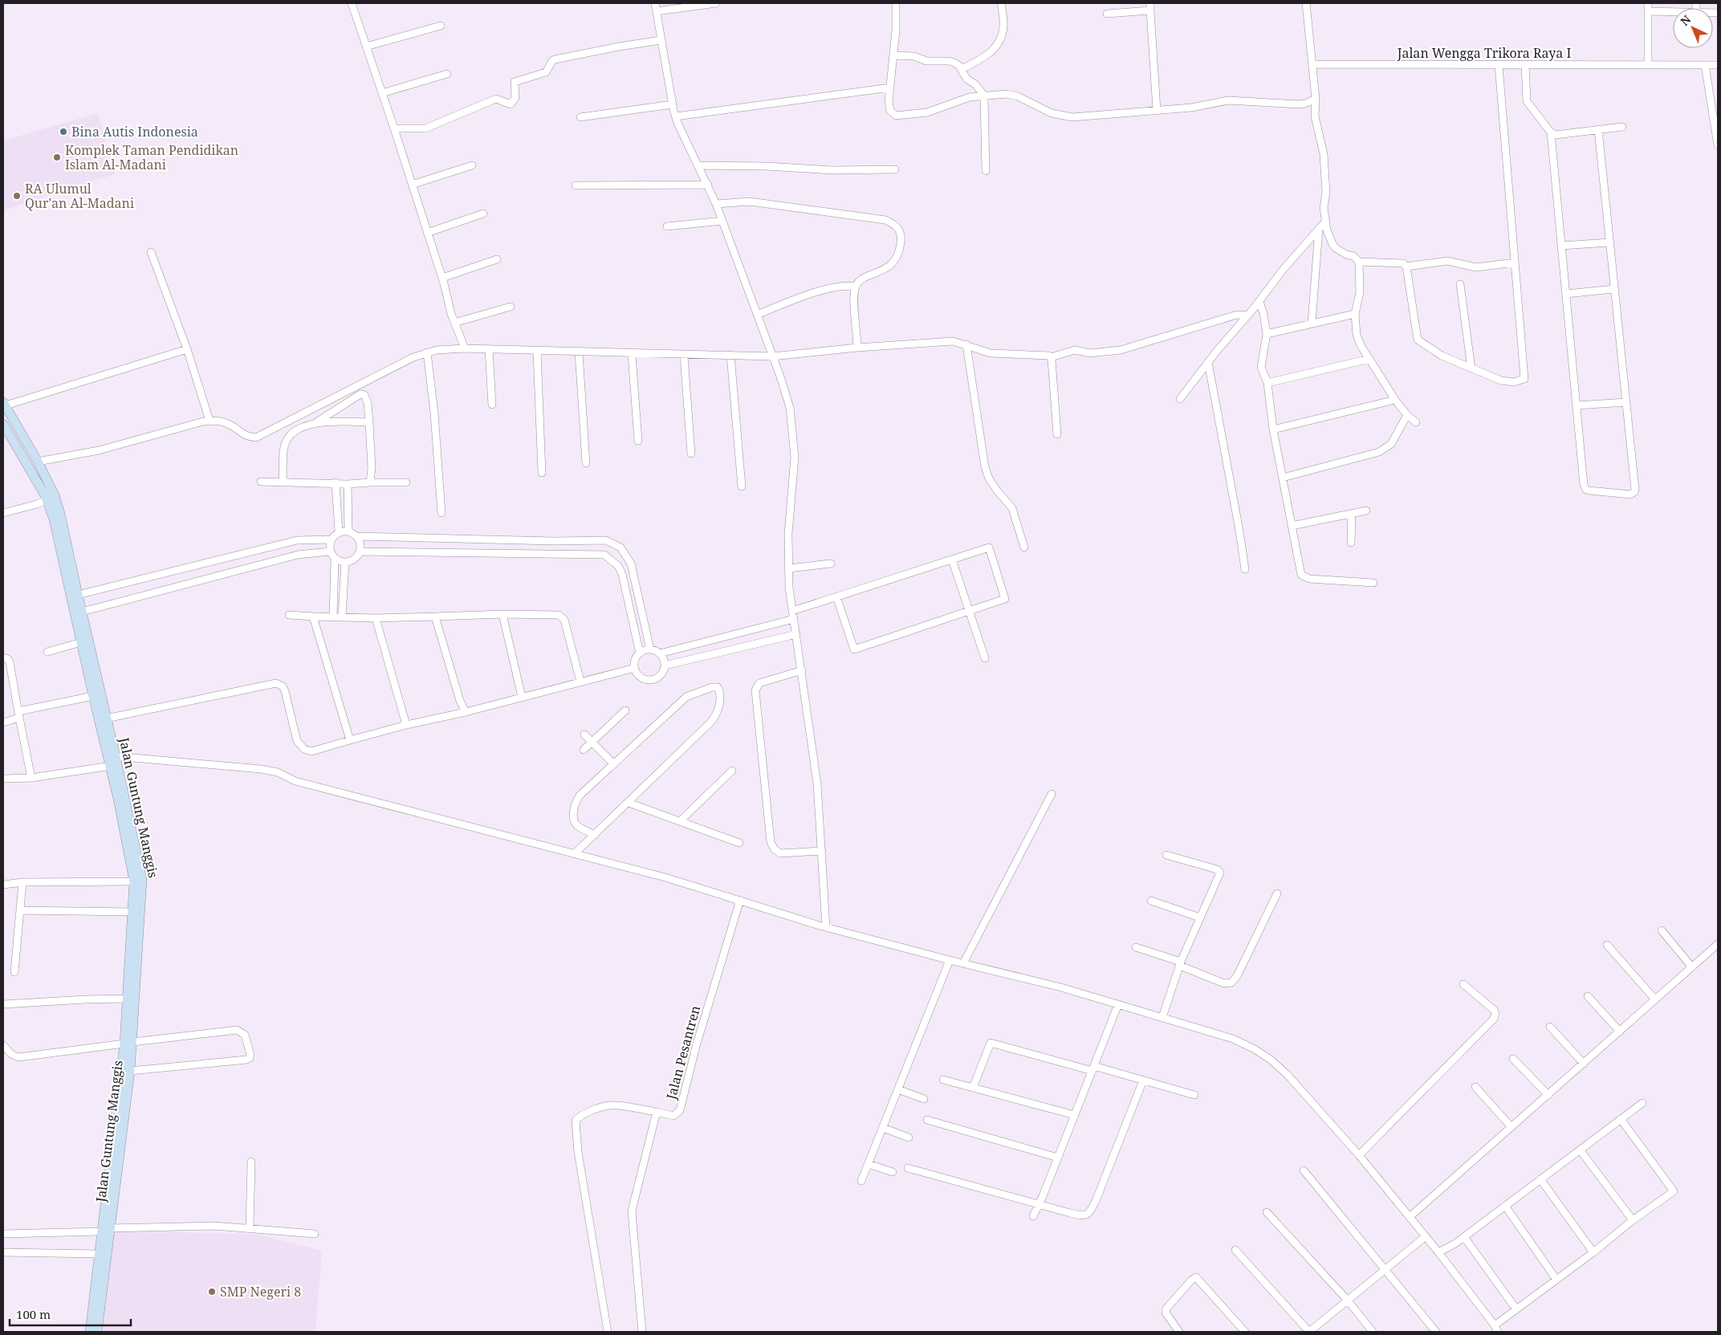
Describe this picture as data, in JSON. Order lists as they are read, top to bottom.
{
  "streets": {
    "street": ["Jalan Wengga Trikora Raya I", "Jalan Guntung Manggis", "Jalan Pesantren"]
  },
  "places": [
    "Bina Autis Indonesia",
    "Komplek Taman Pendidikan Islam Al-Madani",
    "RA Ulumul Qur'an Al-Madani",
    "SMP Negeri 8"
  ],
  "scale_bar": "100 m",
  "north": "top left"
}
